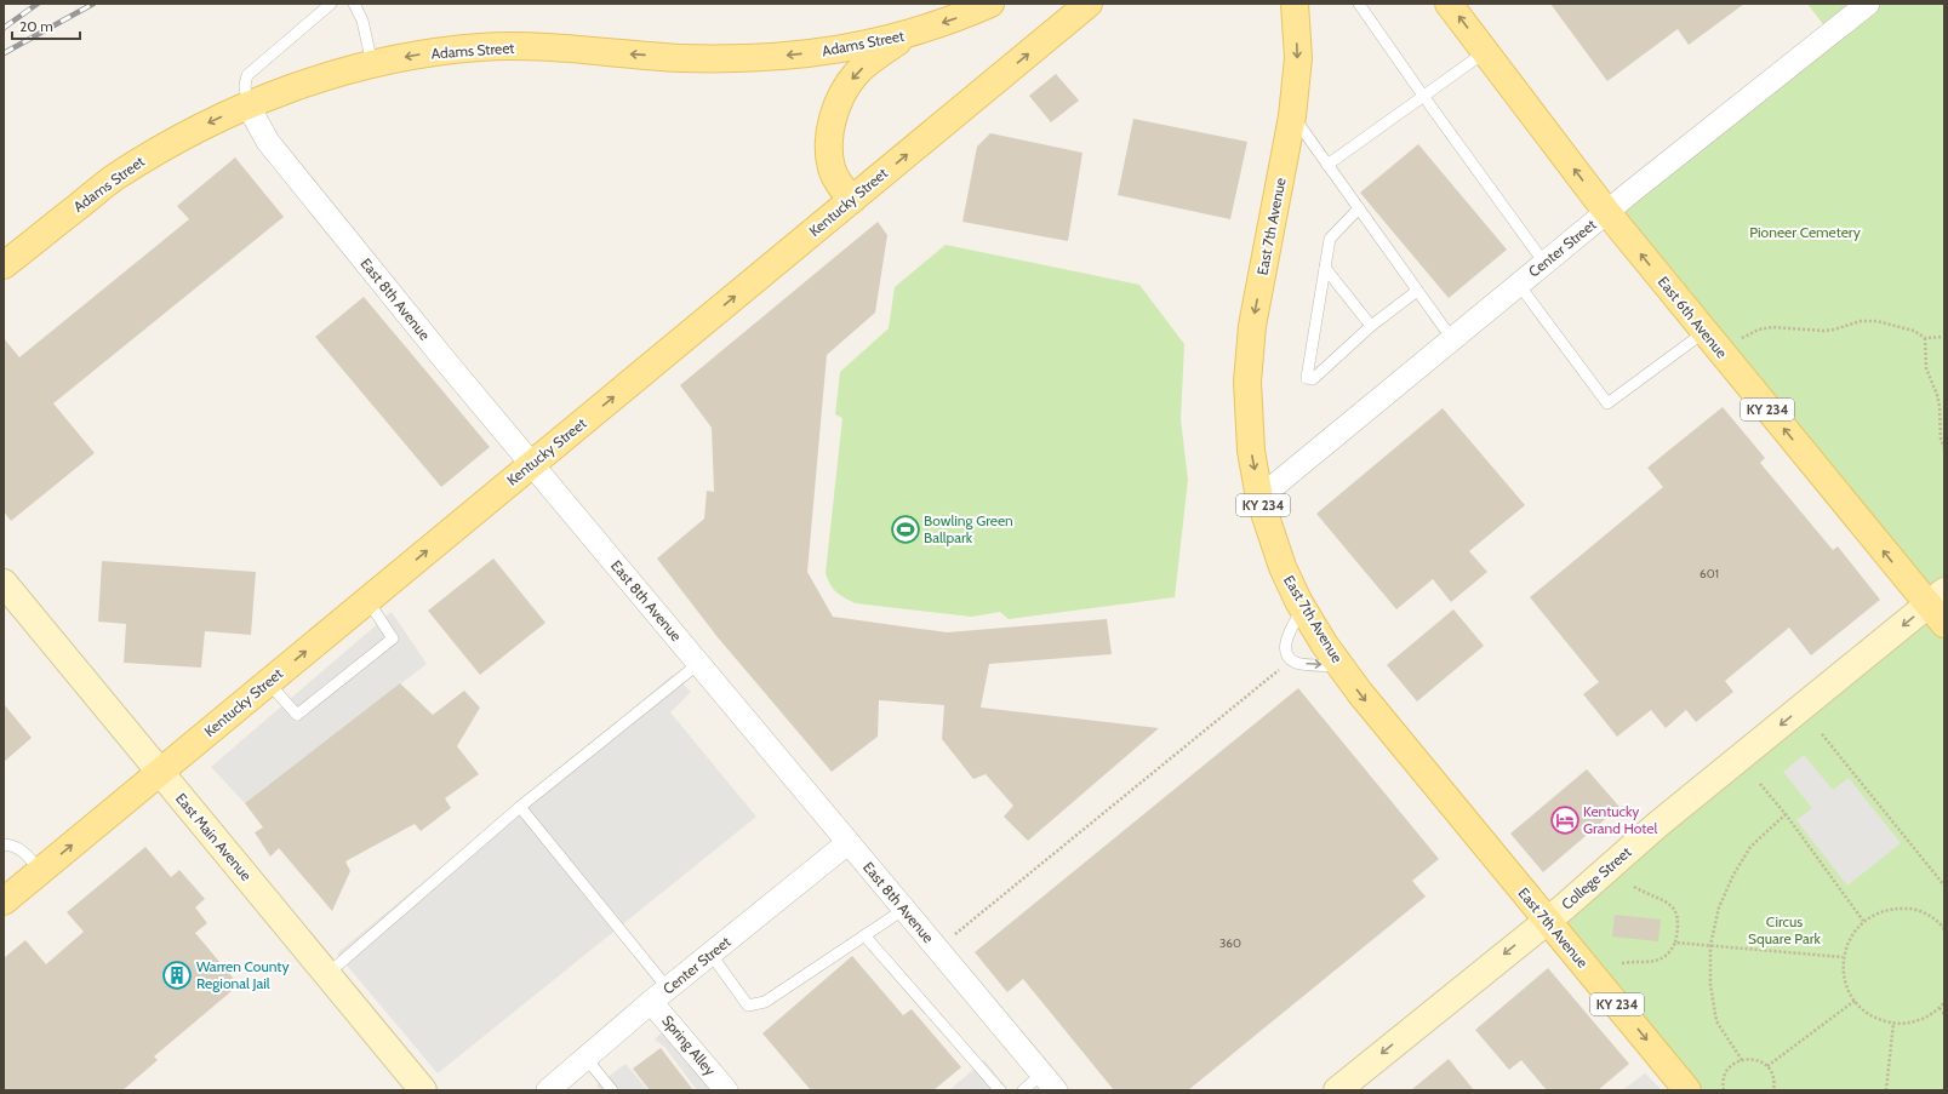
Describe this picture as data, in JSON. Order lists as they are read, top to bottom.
{
  "streets": {
    "main road": [
      "Adams Street",
      "Kentucky Street",
      "East 7th Avenue",
      "East 6th Avenue",
      "KY 234"
    ],
    "street": [
      "Center Street",
      "East 8th Avenue",
      "East Main Avenue",
      "College Street",
      "Spring Alley"
    ]
  },
  "crossings": [
    ["Adams Street", "East 8th Avenue"],
    ["Kentucky Street", "East 8th Avenue"],
    ["Kentucky Street", "East Main Avenue"],
    ["East 7th Avenue", "Center Street"],
    ["East 7th Avenue", "College Street"],
    ["Center Street", "East 8th Avenue"],
    ["Center Street", "East 6th Avenue"],
    ["Center Street", "Spring Alley"],
    ["East 6th Avenue", "College Street"]
  ],
  "one_way": [
    "Adams Street",
    "Kentucky Street",
    "East 7th Avenue",
    "East 6th Avenue",
    "College Street"
  ],
  "parks": ["Pioneer Cemetery", "Circus Square Park"],
  "places": {
    "sports": ["Bowling Green Ballpark"],
    "hotel": ["Kentucky Grand Hotel"],
    "building": ["Warren County Regional Jail"]
  },
  "house_numbers": ["601", "360"],
  "scale_bar": "20 m"
}
